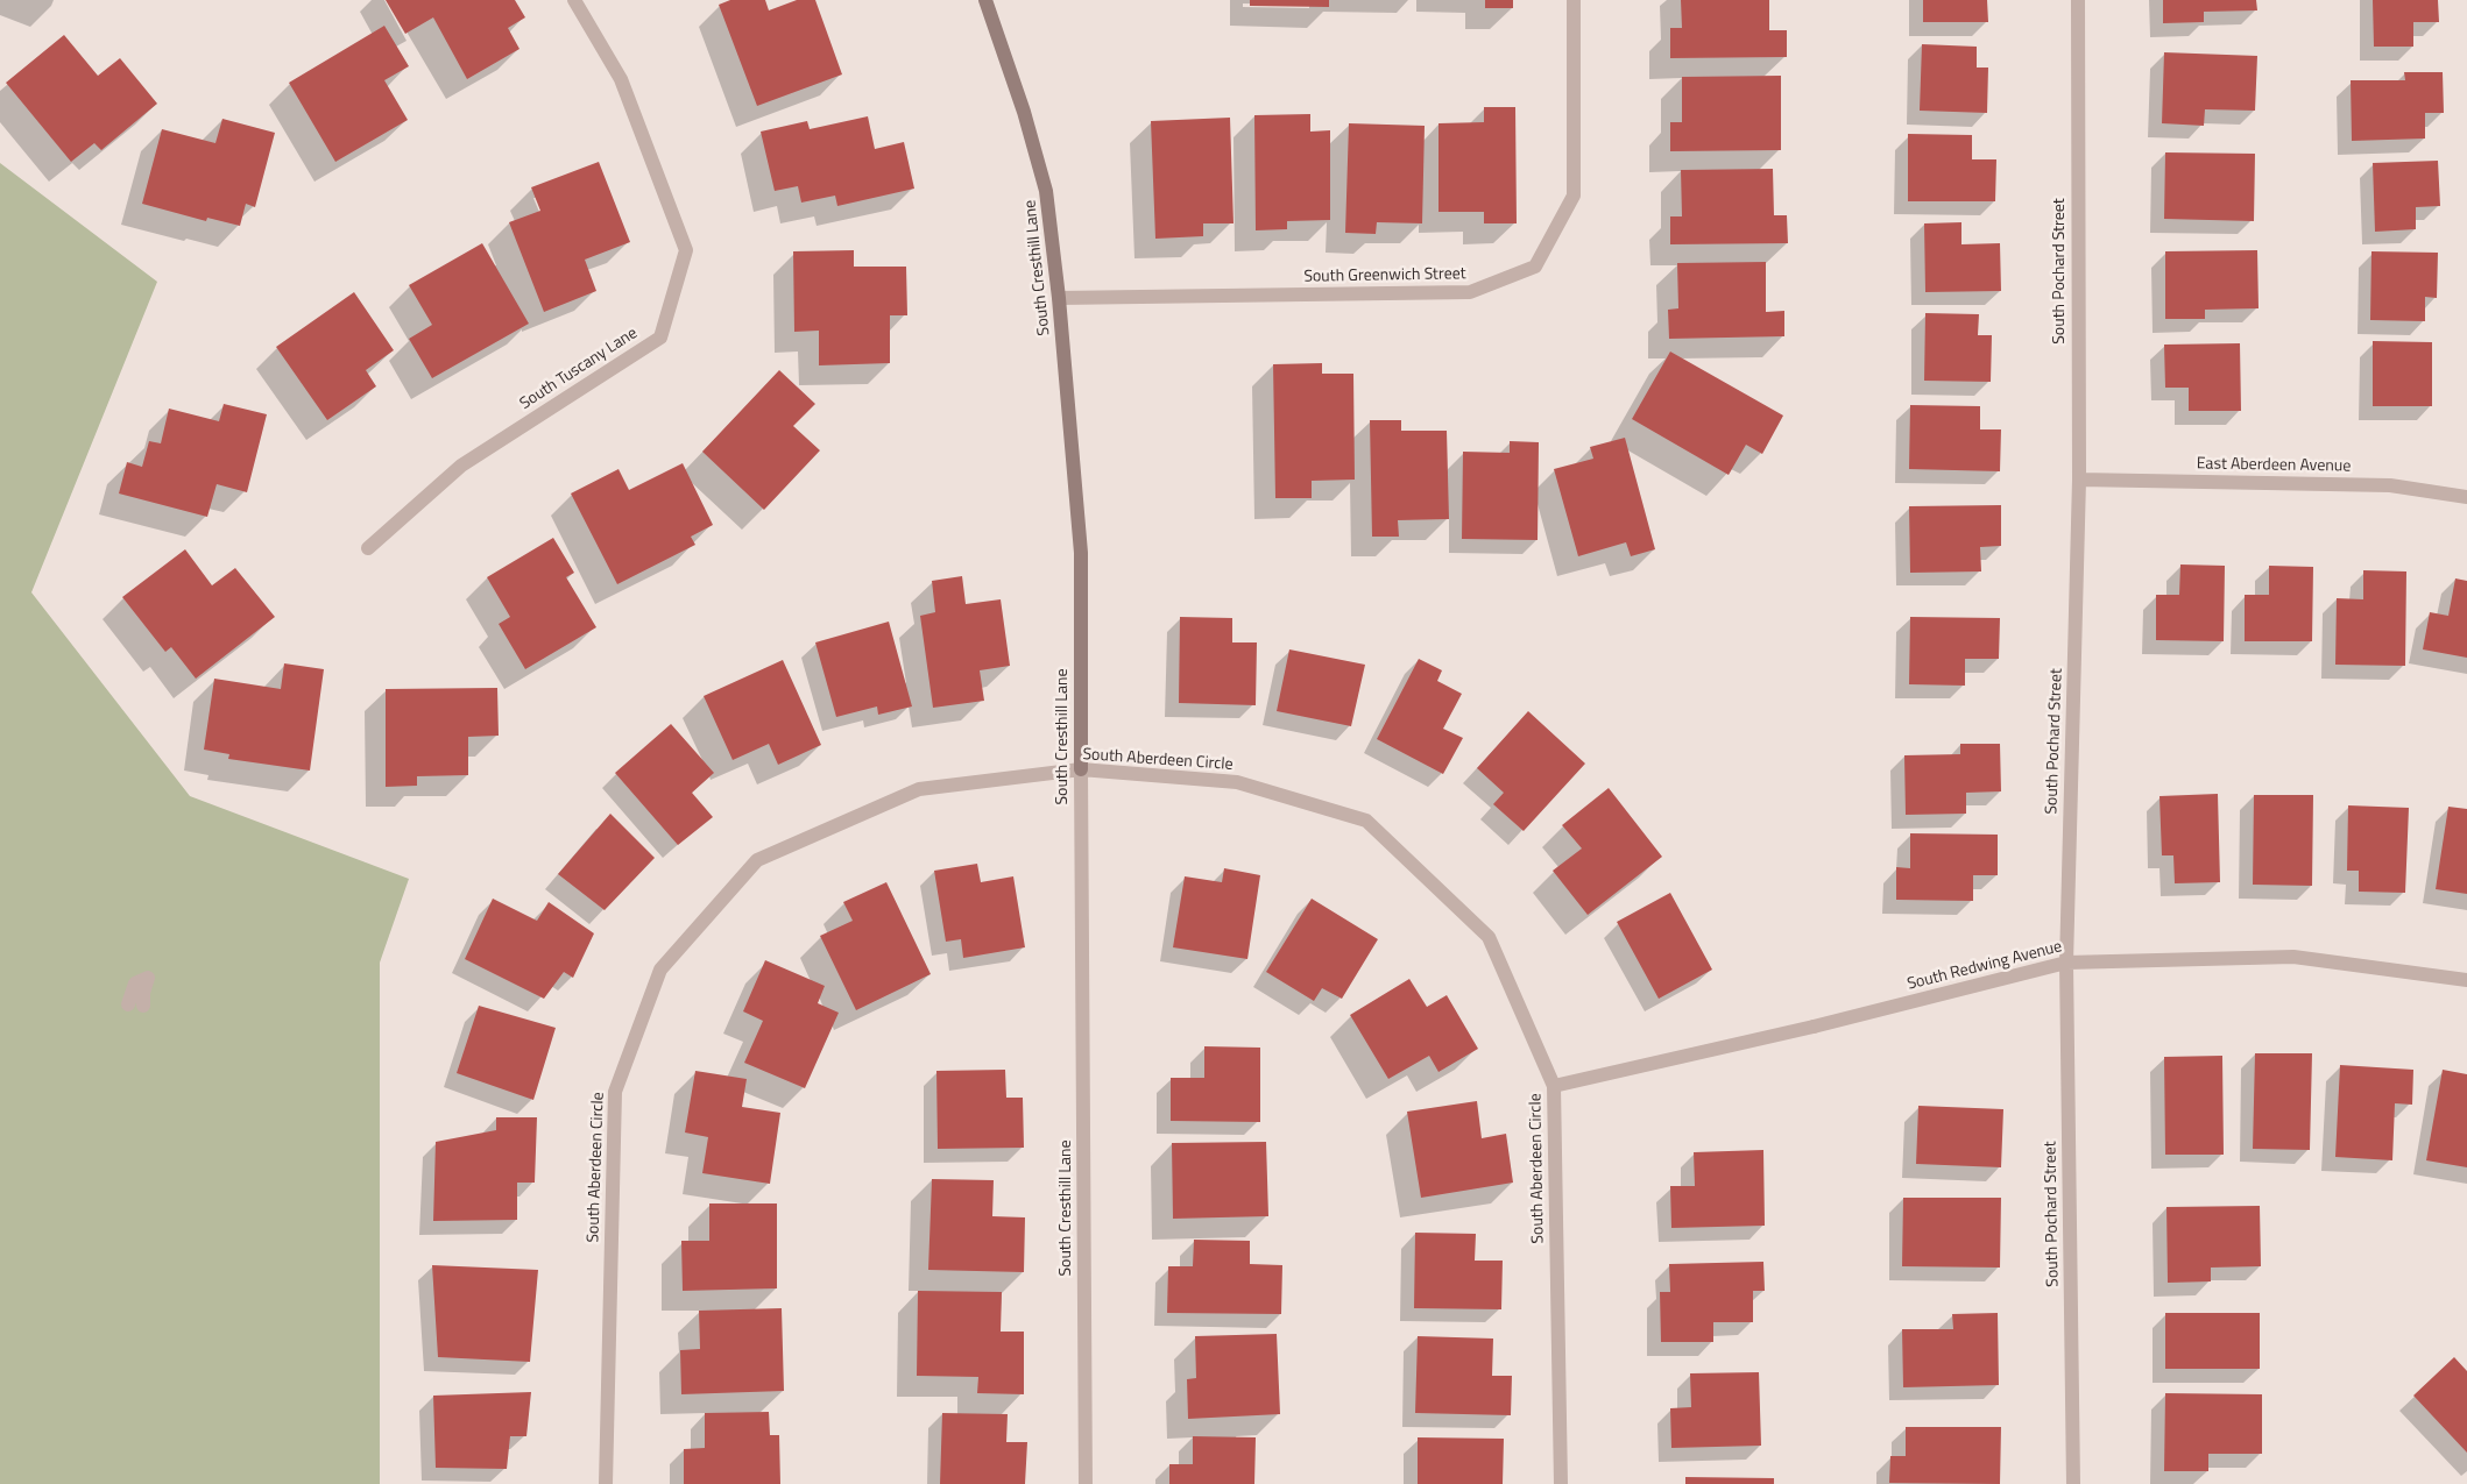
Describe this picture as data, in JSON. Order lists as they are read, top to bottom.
{
  "streets": {
    "street": [
      "South Cresthill Lane",
      "South Pochard Street",
      "South Greenwich Street",
      "South Tuscany Lane",
      "East Aberdeen Avenue",
      "South Aberdeen Circle",
      "South Redwing Avenue"
    ]
  },
  "crossings": [
    ["South Cresthill Lane", "South Greenwich Street"],
    ["South Cresthill Lane", "South Aberdeen Circle"],
    ["South Pochard Street", "East Aberdeen Avenue"],
    ["South Pochard Street", "South Redwing Avenue"],
    ["South Aberdeen Circle", "South Redwing Avenue"]
  ]
}
